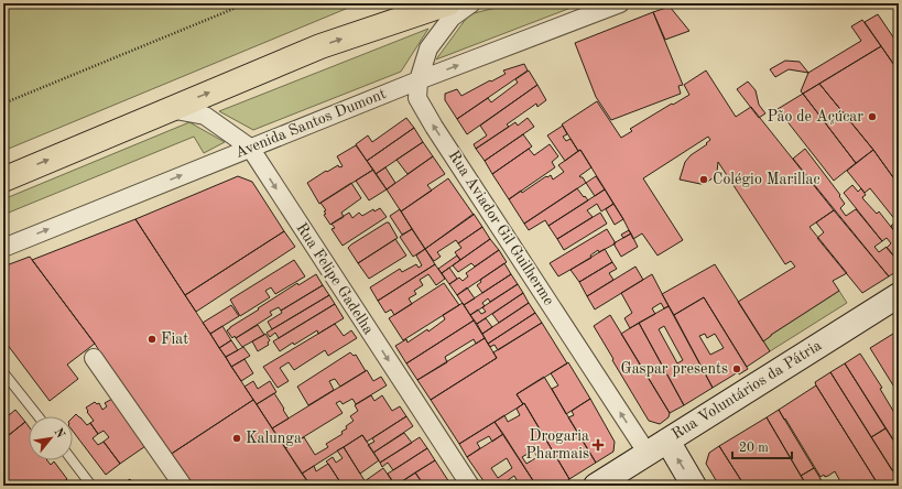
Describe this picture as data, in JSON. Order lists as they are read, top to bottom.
{
  "streets": {
    "main road": ["Rua Voluntários da Pátria"],
    "street": ["Avenida Santos Dumont", "Rua Aviador Gil Guilherme", "Rua Felipe Gadelha"]
  },
  "crossings": [
    ["Avenida Santos Dumont", "Rua Aviador Gil Guilherme"],
    ["Avenida Santos Dumont", "Rua Felipe Gadelha"],
    ["Rua Aviador Gil Guilherme", "Rua Voluntários da Pátria"]
  ],
  "one_way": ["Avenida Santos Dumont", "Rua Aviador Gil Guilherme", "Rua Felipe Gadelha"],
  "places": {
    "other": [
      "Pão de Açúcar",
      "Colégio Marillac",
      "Fiat",
      "Gaspar presents",
      "Kalunga"
    ],
    "health": ["Drogaria Pharmais"]
  },
  "scale_bar": "20 m",
  "north": "top right"
}
